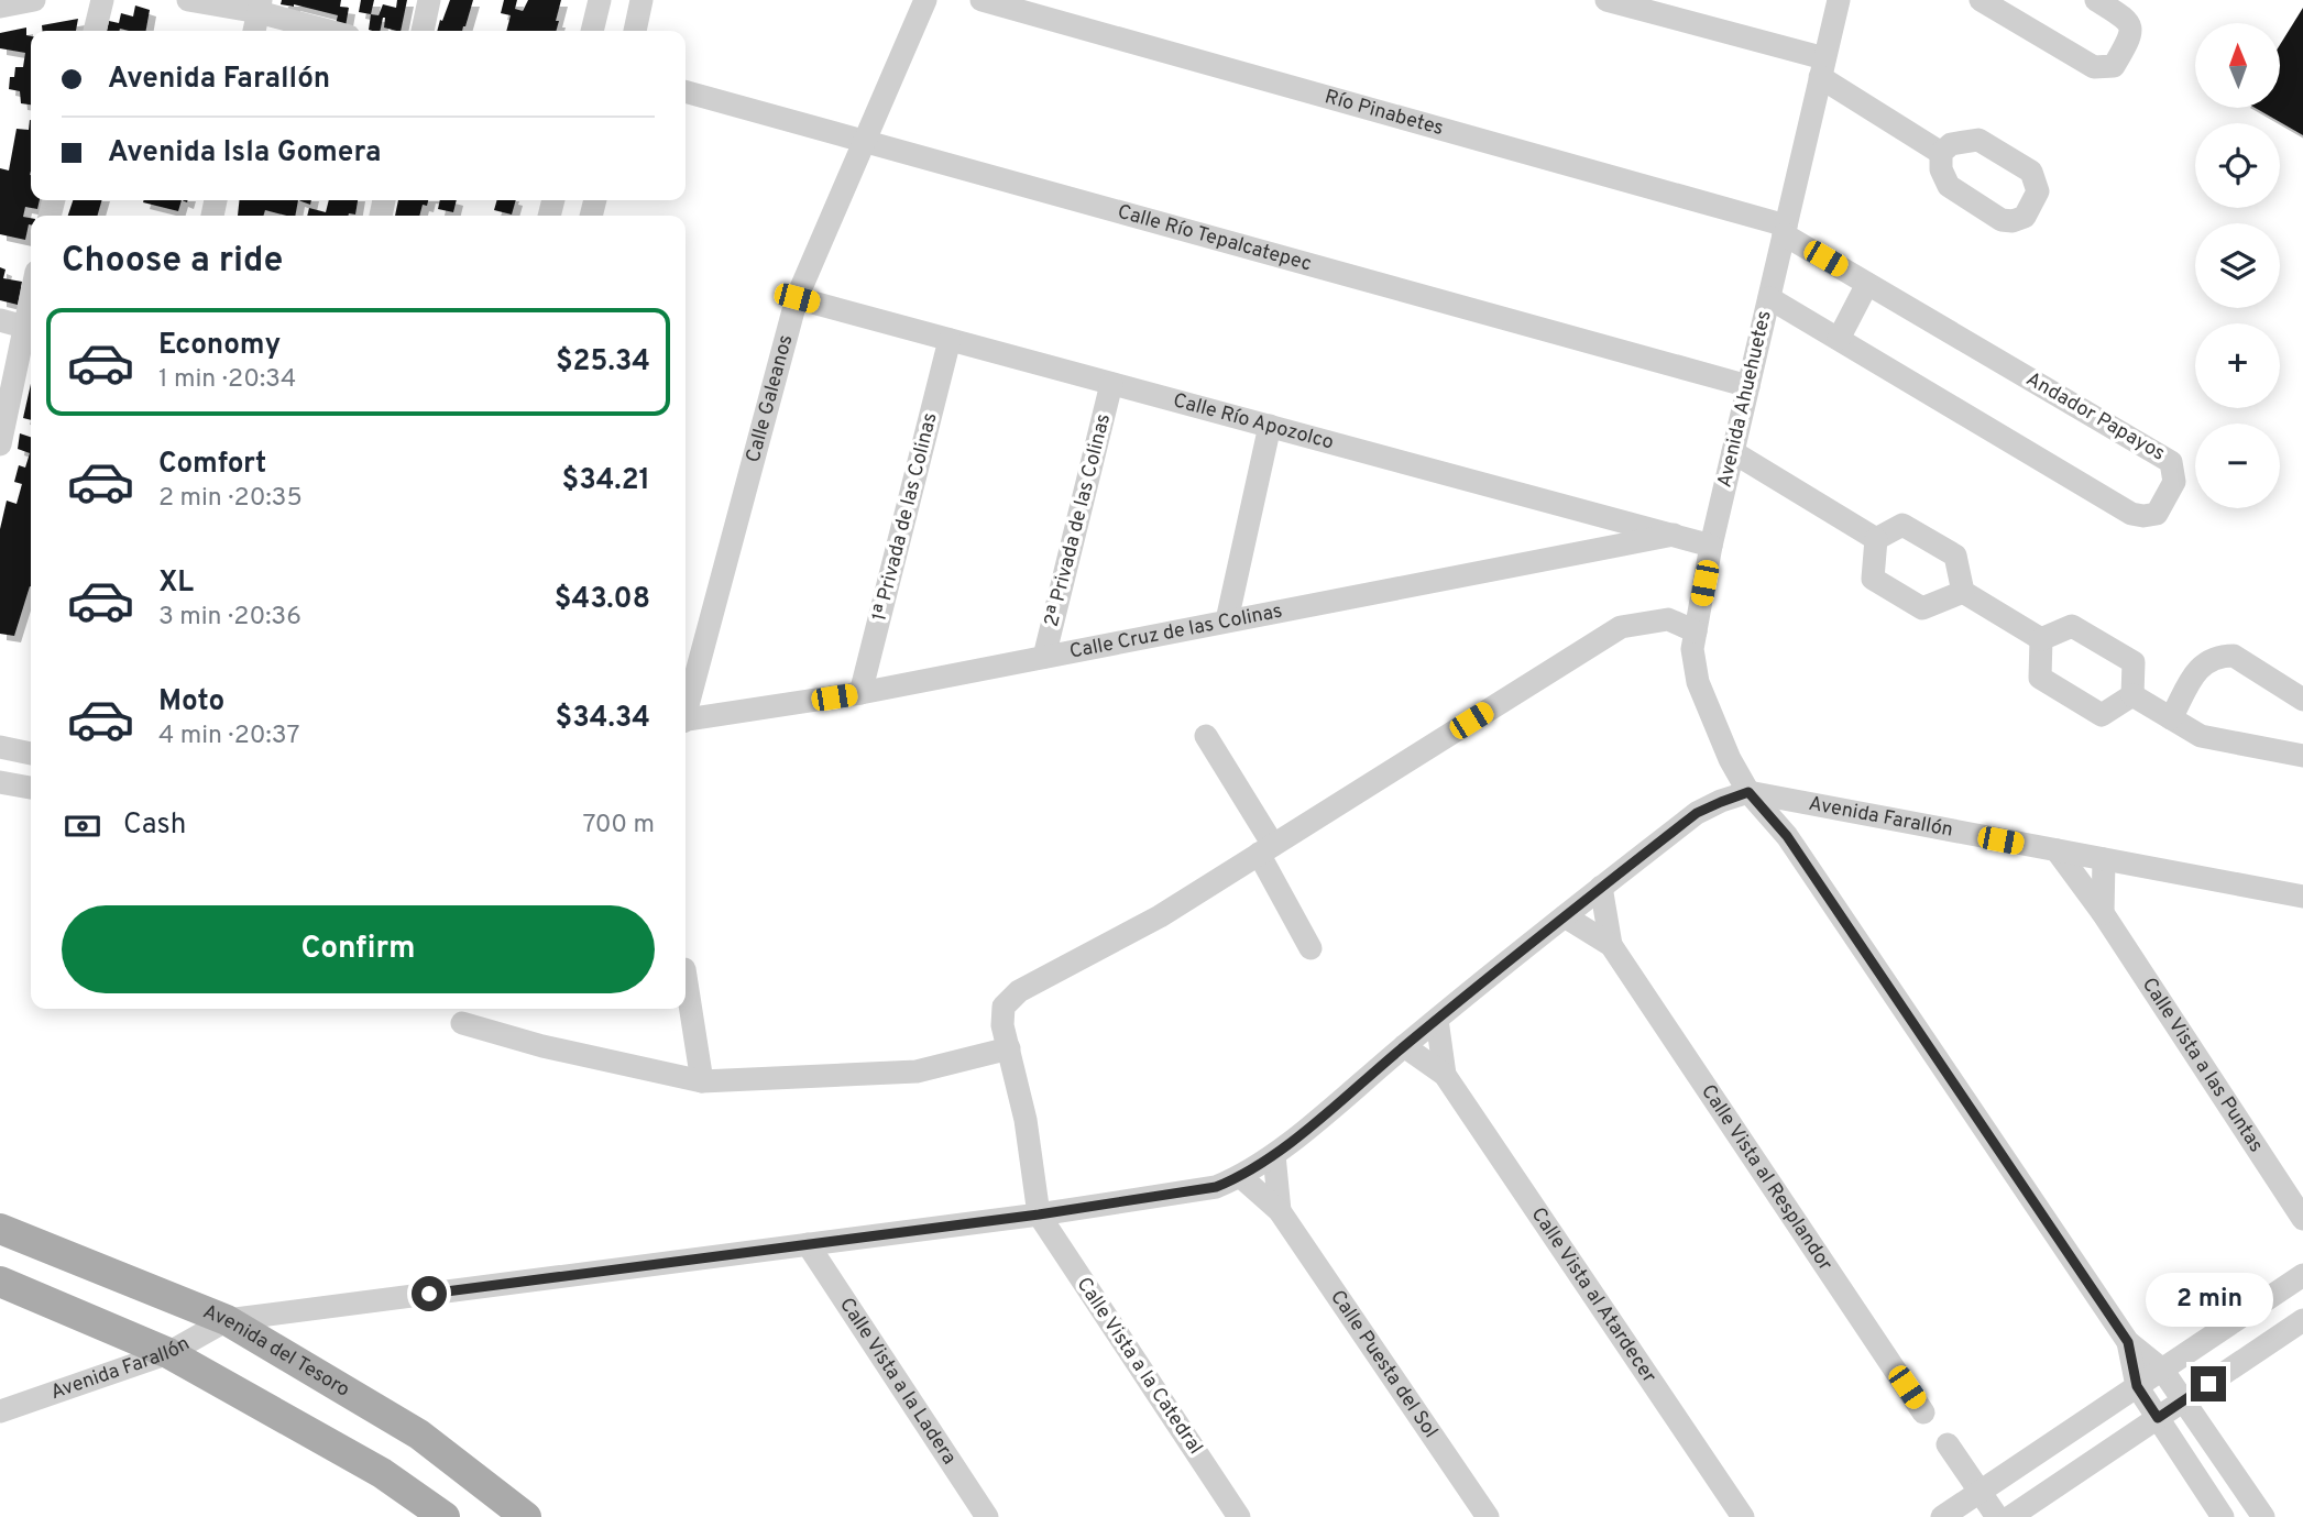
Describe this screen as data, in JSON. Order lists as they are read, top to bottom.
{
  "streets": {
    "main road": ["Avenida del Tesoro"],
    "street": [
      "Río Pinabetes",
      "Calle Río Tepalcatepec",
      "Calle Galeanos",
      "Avenida Ahuehuetes",
      "Andador Papayos",
      "Calle Río Apozolco",
      "1ª Privada de las Colinas",
      "2ª Privada de las Colinas",
      "Calle Cruz de las Colinas",
      "Avenida Farallón",
      "Calle Vista a las Puntas",
      "Calle Vista al Resplandor",
      "Calle Vista al Atardecer",
      "Calle Puesta del Sol",
      "Calle Vista a la Catedral",
      "Calle Vista a la Ladera"
    ]
  },
  "crossings": [
    ["Río Pinabetes", "Avenida Ahuehuetes"],
    ["Río Pinabetes", "Andador Papayos"],
    ["Calle Río Tepalcatepec", "Calle Galeanos"],
    ["Calle Río Tepalcatepec", "Avenida Ahuehuetes"],
    ["Calle Galeanos", "Calle Río Apozolco"],
    ["Avenida Ahuehuetes", "Andador Papayos"],
    ["Avenida Ahuehuetes", "Calle Río Apozolco"],
    ["Avenida Ahuehuetes", "Avenida Farallón"],
    ["Calle Río Apozolco", "1ª Privada de las Colinas"],
    ["Calle Río Apozolco", "2ª Privada de las Colinas"],
    ["Calle Río Apozolco", "Calle Cruz de las Colinas"],
    ["1ª Privada de las Colinas", "Calle Cruz de las Colinas"],
    ["2ª Privada de las Colinas", "Calle Cruz de las Colinas"],
    ["Avenida Farallón", "Calle Vista a las Puntas"],
    ["Avenida Farallón", "Calle Vista al Resplandor"],
    ["Avenida Farallón", "Calle Vista al Atardecer"],
    ["Avenida Farallón", "Avenida del Tesoro"],
    ["Avenida Farallón", "Calle Puesta del Sol"],
    ["Avenida Farallón", "Calle Vista a la Catedral"],
    ["Avenida Farallón", "Calle Vista a la Ladera"]
  ],
  "north": "top",
  "page": {
    "map_buttons": ["+", "−"],
    "banner": ["Avenida Farallón", "Avenida Isla Gomera"],
    "heading": "Choose a ride",
    "list": [
      {
        "name": "Economy",
        "note": "1 min · 20:34",
        "value": "$25.34"
      },
      {
        "name": "Comfort",
        "note": "2 min · 20:35",
        "value": "$34.21"
      },
      {
        "name": "XL",
        "note": "3 min · 20:36",
        "value": "$43.08"
      },
      {
        "name": "Moto",
        "note": "4 min · 20:37",
        "value": "$34.34"
      }
    ],
    "pay": ["Cash", "700 m"],
    "buttons": "Confirm",
    "bubble": "2 min"
  }
}
